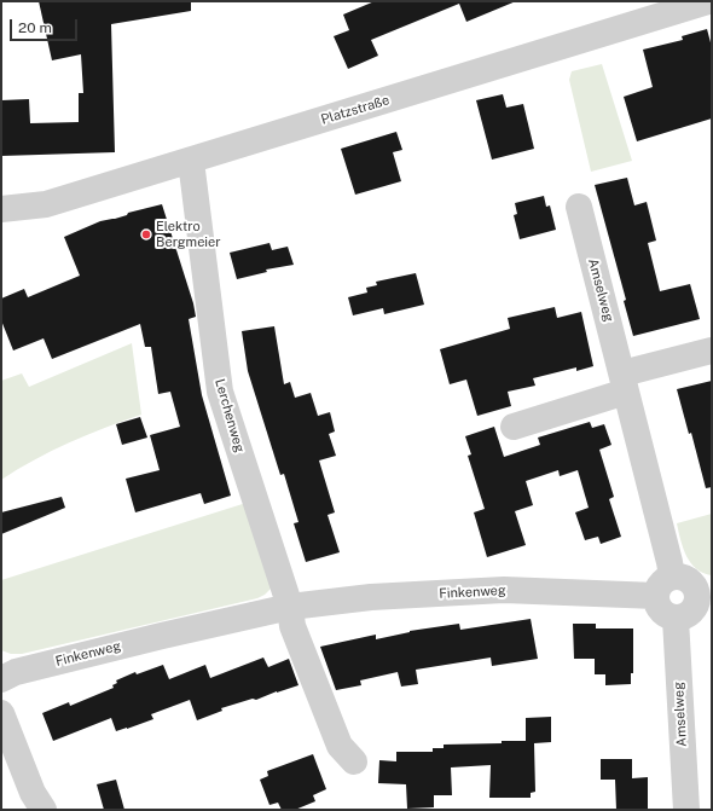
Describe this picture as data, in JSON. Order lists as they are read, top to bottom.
{
  "streets": {
    "street": [
      "Platzstraße",
      "Amselweg",
      "Lerchenweg",
      "Finkenweg"
    ]
  },
  "crossings": [
    ["Platzstraße", "Lerchenweg"],
    ["Amselweg", "Finkenweg"],
    ["Lerchenweg", "Finkenweg"]
  ],
  "places": ["Elektro Bergmeier"],
  "scale_bar": "20 m"
}
